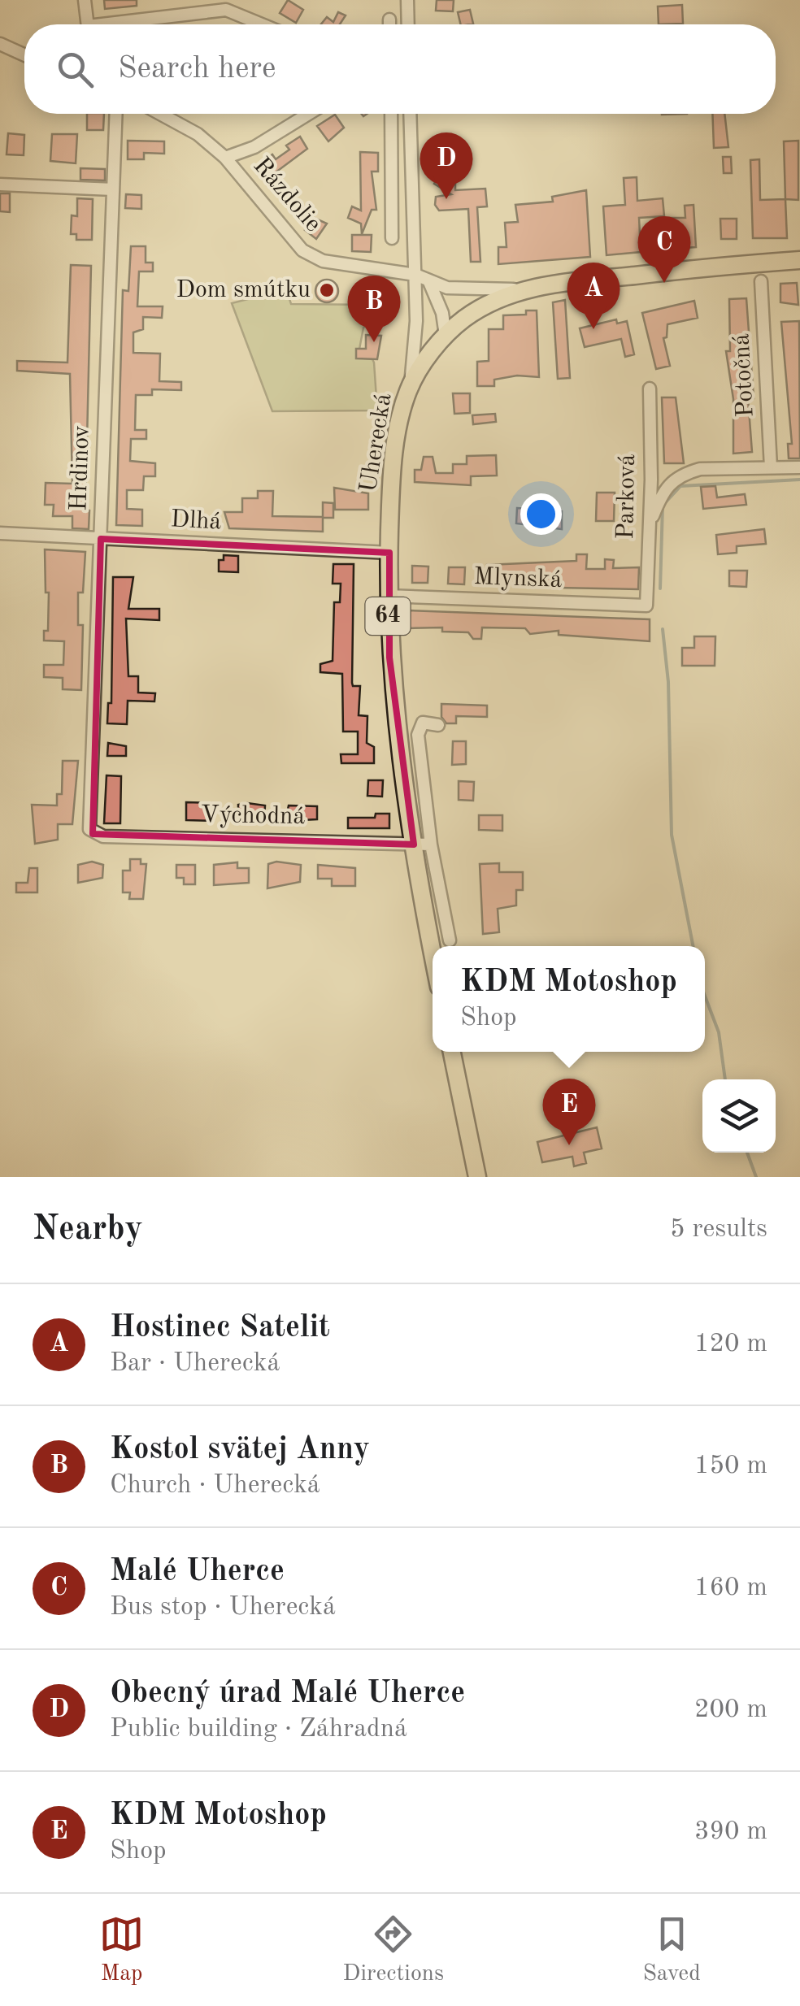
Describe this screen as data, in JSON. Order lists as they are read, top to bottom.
{
  "streets": {
    "main road": ["Uherecká", "64"],
    "street": [
      "Rázdolie",
      "Potočná",
      "Hrdinov",
      "Parková",
      "Dlhá",
      "Mlynská",
      "Východná"
    ]
  },
  "crossings": [
    ["Rázdolie", "Uherecká"],
    ["Uherecká", "Dlhá"],
    ["Uherecká", "Mlynská"],
    ["Uherecká", "Východná"],
    ["Hrdinov", "Dlhá"],
    ["Hrdinov", "Východná"],
    ["Parková", "Mlynská"]
  ],
  "places": ["Dom smútku"],
  "page": {
    "search": "Search here",
    "pins": [
      "D",
      "C",
      "A",
      "B",
      "E"
    ],
    "popup": ["KDM Motoshop", "Shop"],
    "heading": ["Nearby", "5 results"],
    "list": [
      {
        "mark": "A",
        "name": "Hostinec Satelit",
        "note": "Bar · Uherecká",
        "value": "120 m"
      },
      {
        "mark": "B",
        "name": "Kostol svätej Anny",
        "note": "Church · Uherecká",
        "value": "150 m"
      },
      {
        "mark": "C",
        "name": "Malé Uherce",
        "note": "Bus stop · Uherecká",
        "value": "160 m"
      },
      {
        "mark": "D",
        "name": "Obecný úrad Malé Uherce",
        "note": "Public building · Záhradná",
        "value": "200 m"
      },
      {
        "mark": "E",
        "name": "KDM Motoshop",
        "note": "Shop",
        "value": "390 m"
      }
    ],
    "nav": ["Map", "Directions", "Saved"]
  }
}
